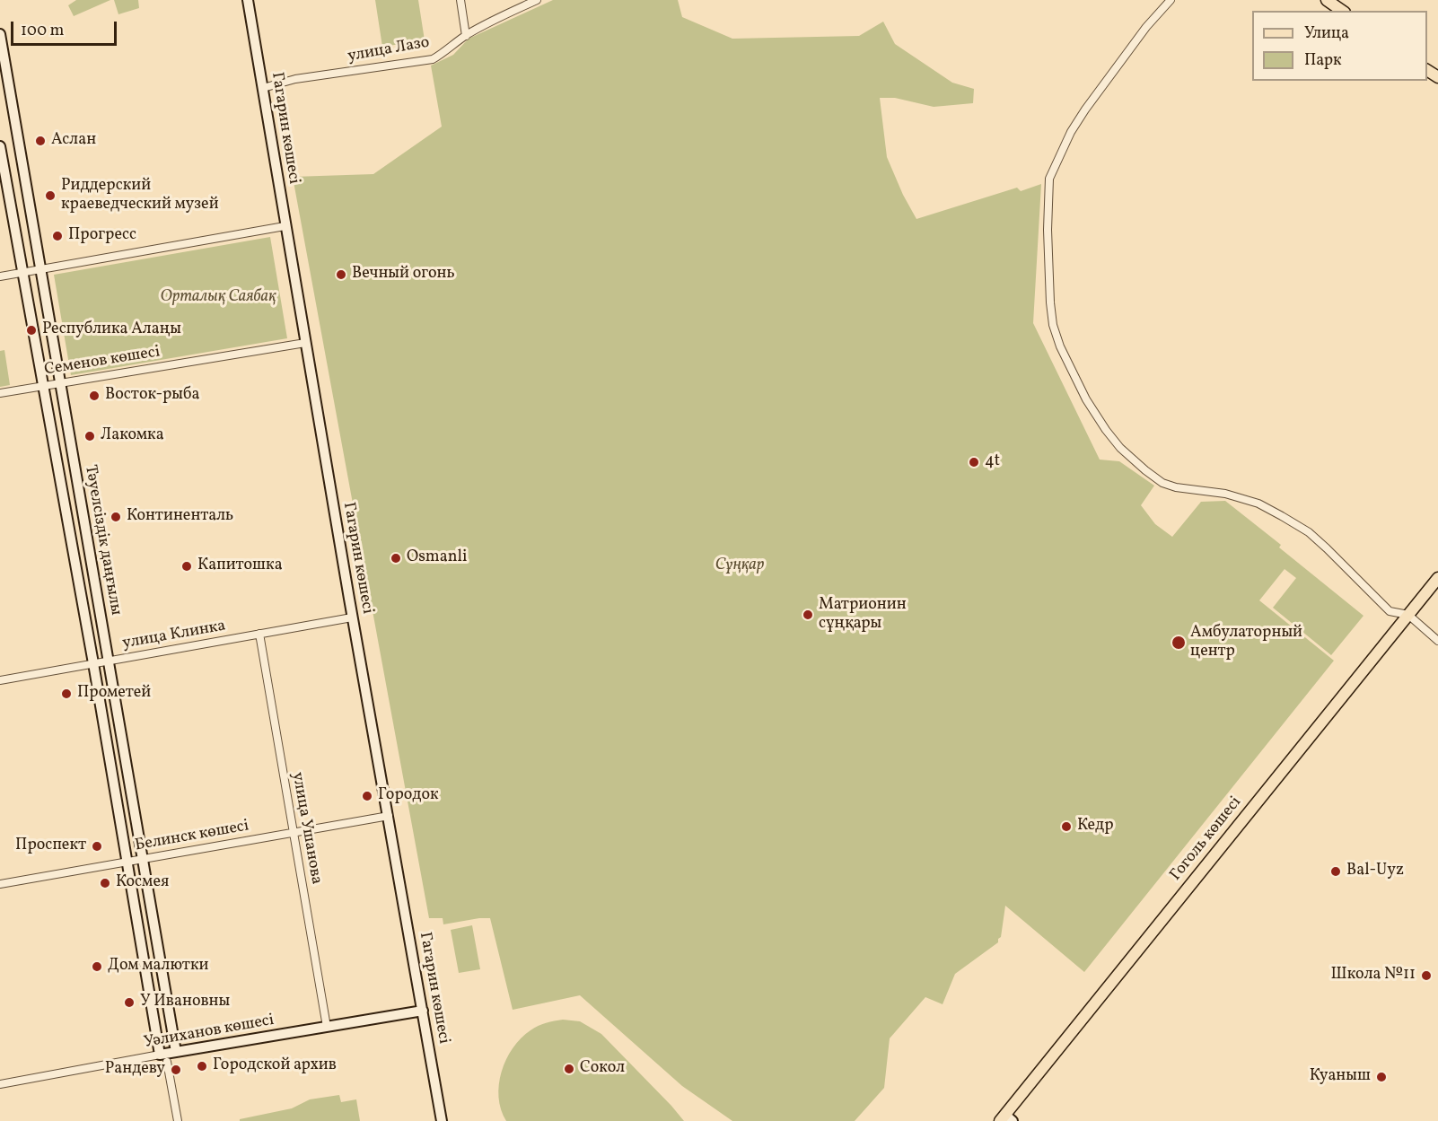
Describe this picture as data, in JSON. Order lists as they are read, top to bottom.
{
  "streets": {
    "main road": ["Гоголь көшесі"],
    "street": [
      "улица Лазо",
      "Гагарин көшесі",
      "Семенов көшесі",
      "Тәуелсіздік даңғылы",
      "улица Клинка",
      "улица Ушанова",
      "Белинск көшесі",
      "Уәлиханов көшесі"
    ]
  },
  "crossings": [
    ["улица Лазо", "Гагарин көшесі"],
    ["Гагарин көшесі", "Семенов көшесі"],
    ["Гагарин көшесі", "улица Клинка"],
    ["Гагарин көшесі", "Белинск көшесі"],
    ["Гагарин көшесі", "Уәлиханов көшесі"],
    ["Семенов көшесі", "Тәуелсіздік даңғылы"],
    ["Тәуелсіздік даңғылы", "улица Клинка"],
    ["Тәуелсіздік даңғылы", "Белинск көшесі"],
    ["Тәуелсіздік даңғылы", "Уәлиханов көшесі"],
    ["улица Клинка", "улица Ушанова"],
    ["улица Ушанова", "Белинск көшесі"],
    ["улица Ушанова", "Уәлиханов көшесі"]
  ],
  "parks": ["Орталық Саябақ", "Сұңқар"],
  "places": [
    "Аслан",
    "Риддерский краеведческий музей",
    "Прогресс",
    "Вечный огонь",
    "Республика Алаңы",
    "Восток-рыба",
    "Лакомка",
    "4t",
    "Континенталь",
    "Osmanli",
    "Капитошка",
    "Матрионин сұңқары",
    "Амбулаторный центр",
    "Прометей",
    "Городок",
    "Кедр",
    "Проспект",
    "Bal-Uyz",
    "Космея",
    "Дом малютки",
    "Школа №11",
    "У Ивановны",
    "Городской архив",
    "Сокол",
    "Рандеву",
    "Куаныш"
  ],
  "legend": ["Улица", "Парк"],
  "scale_bar": "100 m"
}
